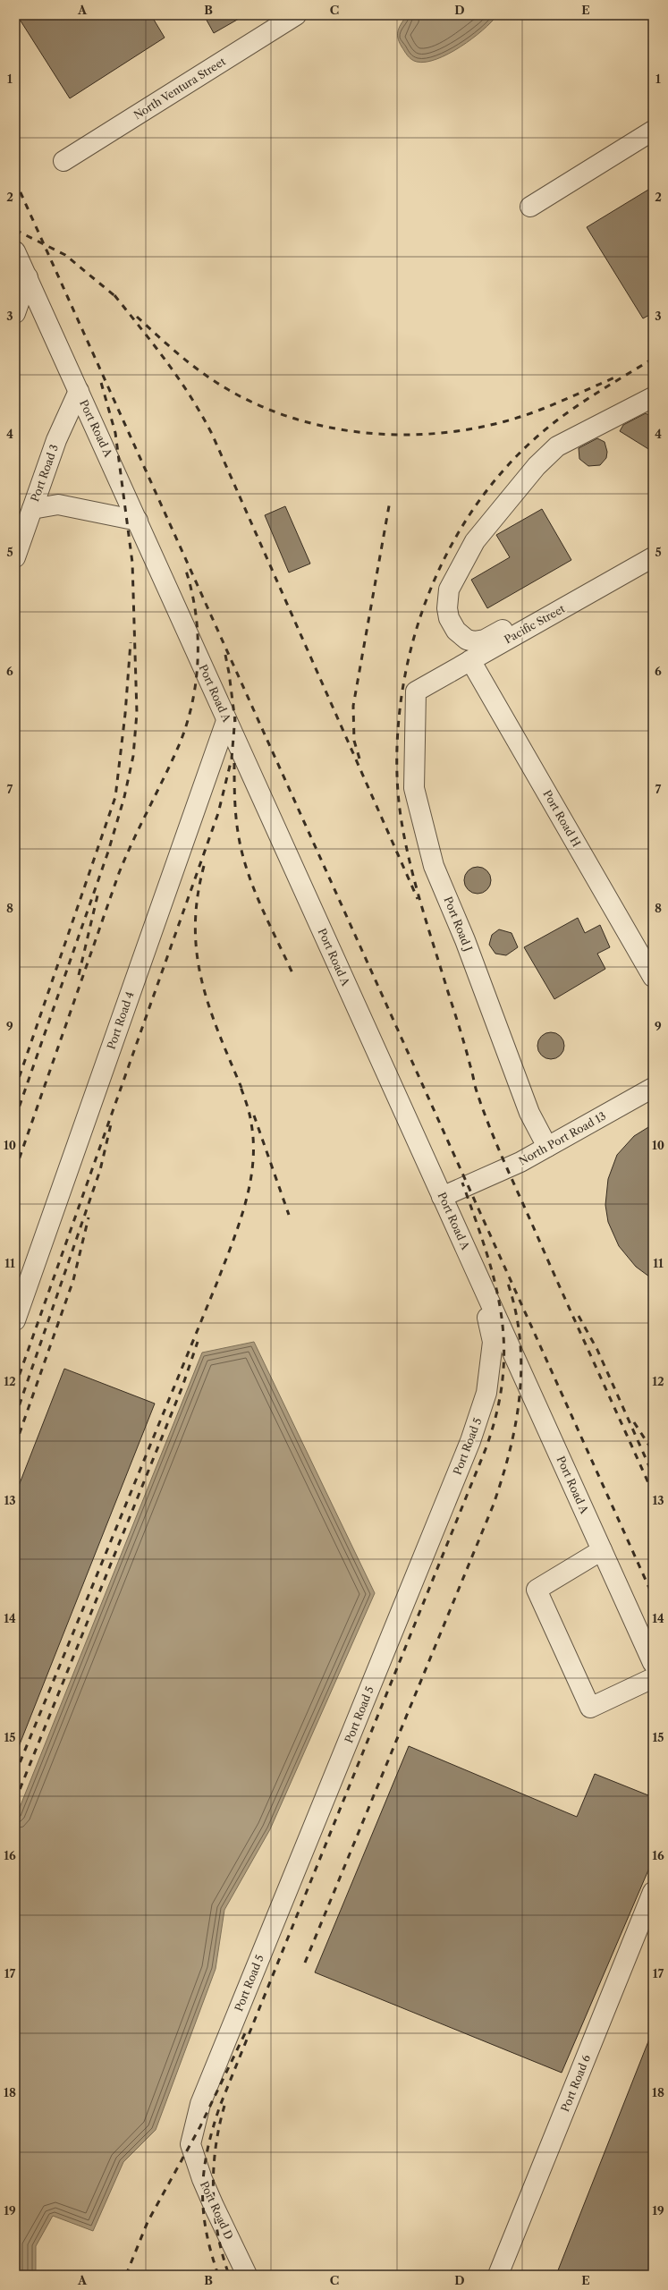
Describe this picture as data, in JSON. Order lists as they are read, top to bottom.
{
  "streets": {
    "street": [
      "North Ventura Street",
      "Port Road A",
      "Port Road 3",
      "Pacific Street",
      "Port Road H",
      "Port Road J",
      "Port Road 4",
      "North Port Road 13",
      "Port Road 5",
      "Port Road 6",
      "Port Road D"
    ]
  },
  "crossings": [
    ["Port Road A", "Port Road 3"],
    ["Port Road A", "Port Road 4"],
    ["Port Road A", "North Port Road 13"],
    ["Port Road A", "Port Road 5"],
    ["Pacific Street", "Port Road H"],
    ["Pacific Street", "Port Road J"],
    ["Port Road J", "North Port Road 13"],
    ["Port Road 5", "Port Road D"]
  ],
  "grid": {
    "columns": [
      "A",
      "B",
      "C",
      "D",
      "E"
    ],
    "rows": [
      "1",
      "2",
      "3",
      "4",
      "5",
      "6",
      "7",
      "8",
      "9",
      "10",
      "11",
      "12",
      "13",
      "14",
      "15",
      "16",
      "17",
      "18",
      "19"
    ]
  }
}
